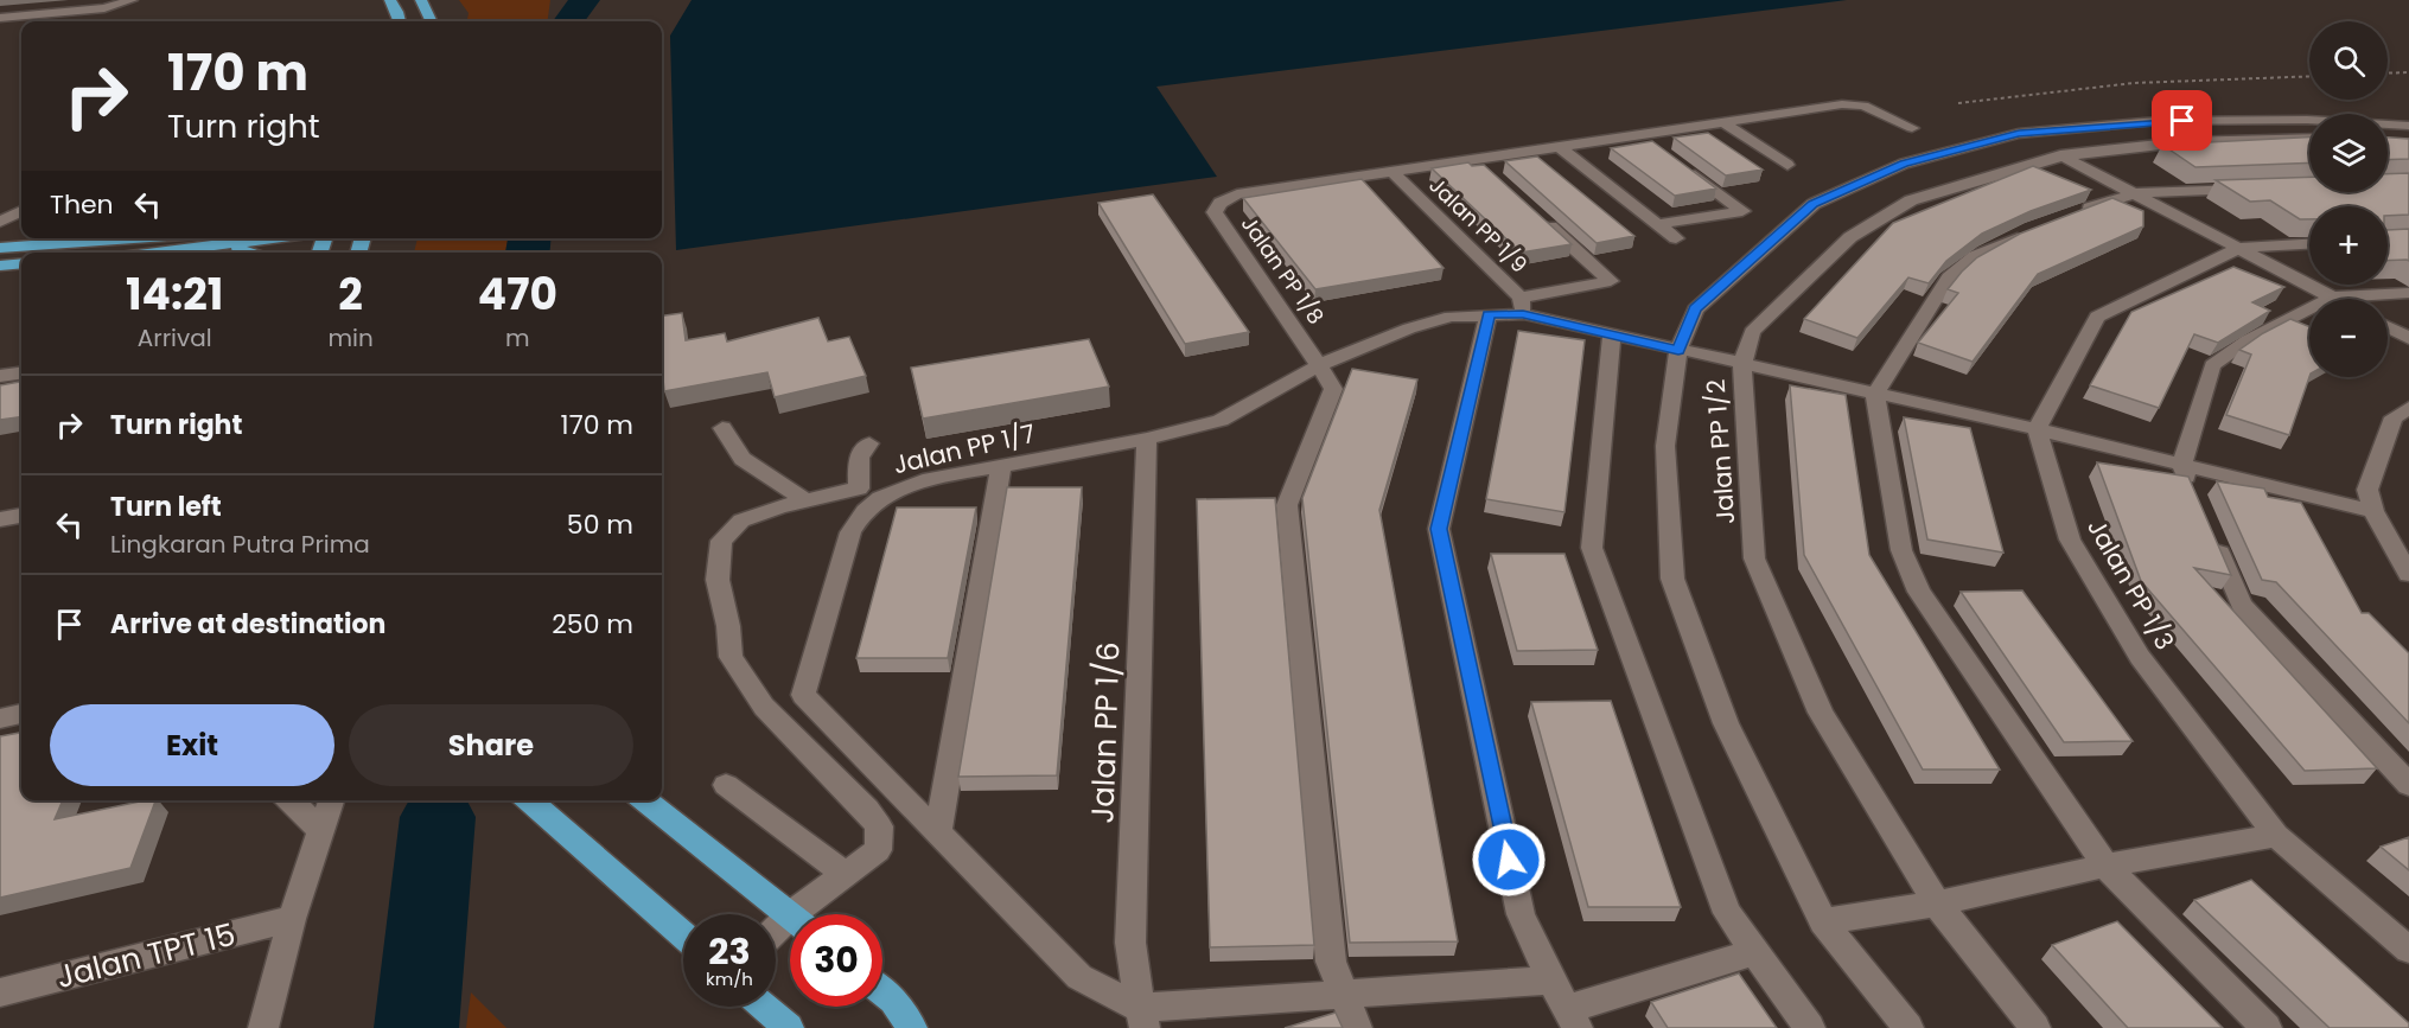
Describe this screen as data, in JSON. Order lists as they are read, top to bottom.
{
  "streets": {
    "street": [
      "Jalan PP 1/9",
      "Jalan PP 1/8",
      "Jalan PP 1/7",
      "Jalan PP 1/2",
      "Jalan PP 1/3",
      "Jalan PP 1/6",
      "Jalan TPT 15"
    ]
  },
  "crossings": [
    ["Jalan PP 1/9", "Jalan PP 1/8"],
    ["Jalan PP 1/9", "Jalan PP 1/7"],
    ["Jalan PP 1/8", "Jalan PP 1/7"],
    ["Jalan PP 1/7", "Jalan PP 1/6"]
  ],
  "page": {
    "map_buttons": ["+", "−"],
    "turn": ["170 m", "Turn right"],
    "then": "Then",
    "eta": [
      "14:21",
      "Arrival",
      "2",
      "min",
      "470",
      "m"
    ],
    "list": [
      {
        "name": "Turn right",
        "value": "170 m"
      },
      {
        "name": "Turn left",
        "note": "Lingkaran Putra Prima",
        "value": "50 m"
      },
      {
        "name": "Arrive at destination",
        "value": "250 m"
      }
    ],
    "buttons": ["Exit", "Share"],
    "speed": "23 km/h",
    "limit": "30"
  }
}
